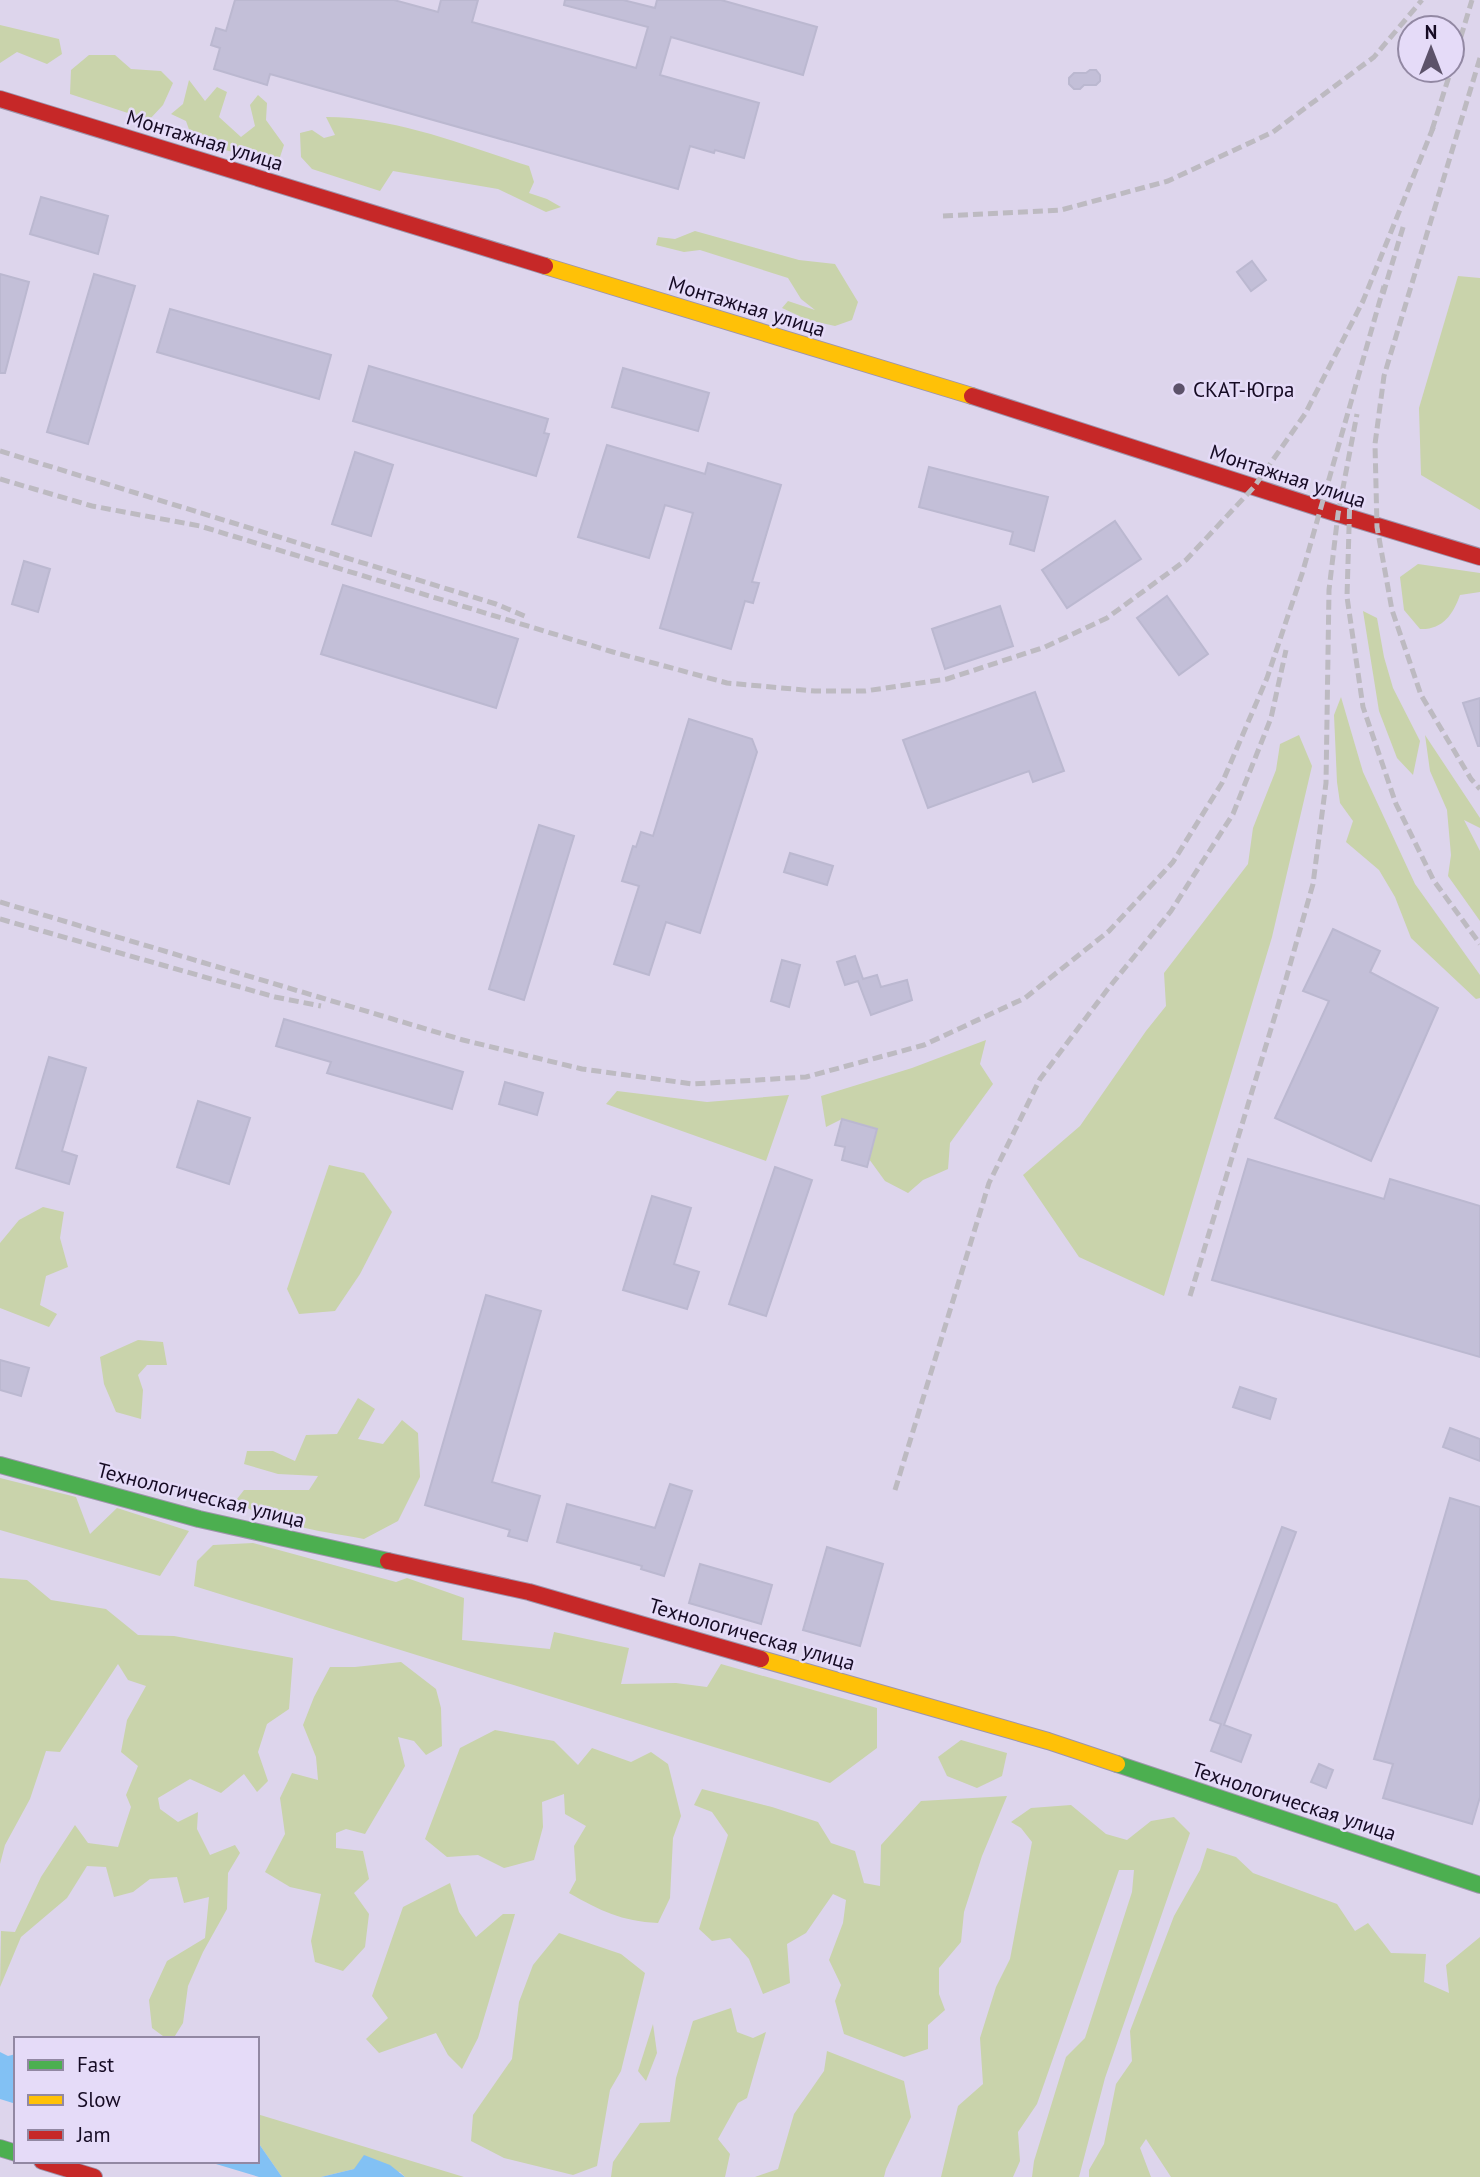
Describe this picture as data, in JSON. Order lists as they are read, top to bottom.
{
  "streets": {
    "street": ["Монтажная улица", "Технологическая улица"]
  },
  "places": ["СКАТ-Югра"],
  "legend": ["Fast", "Slow", "Jam"],
  "north": "top"
}
